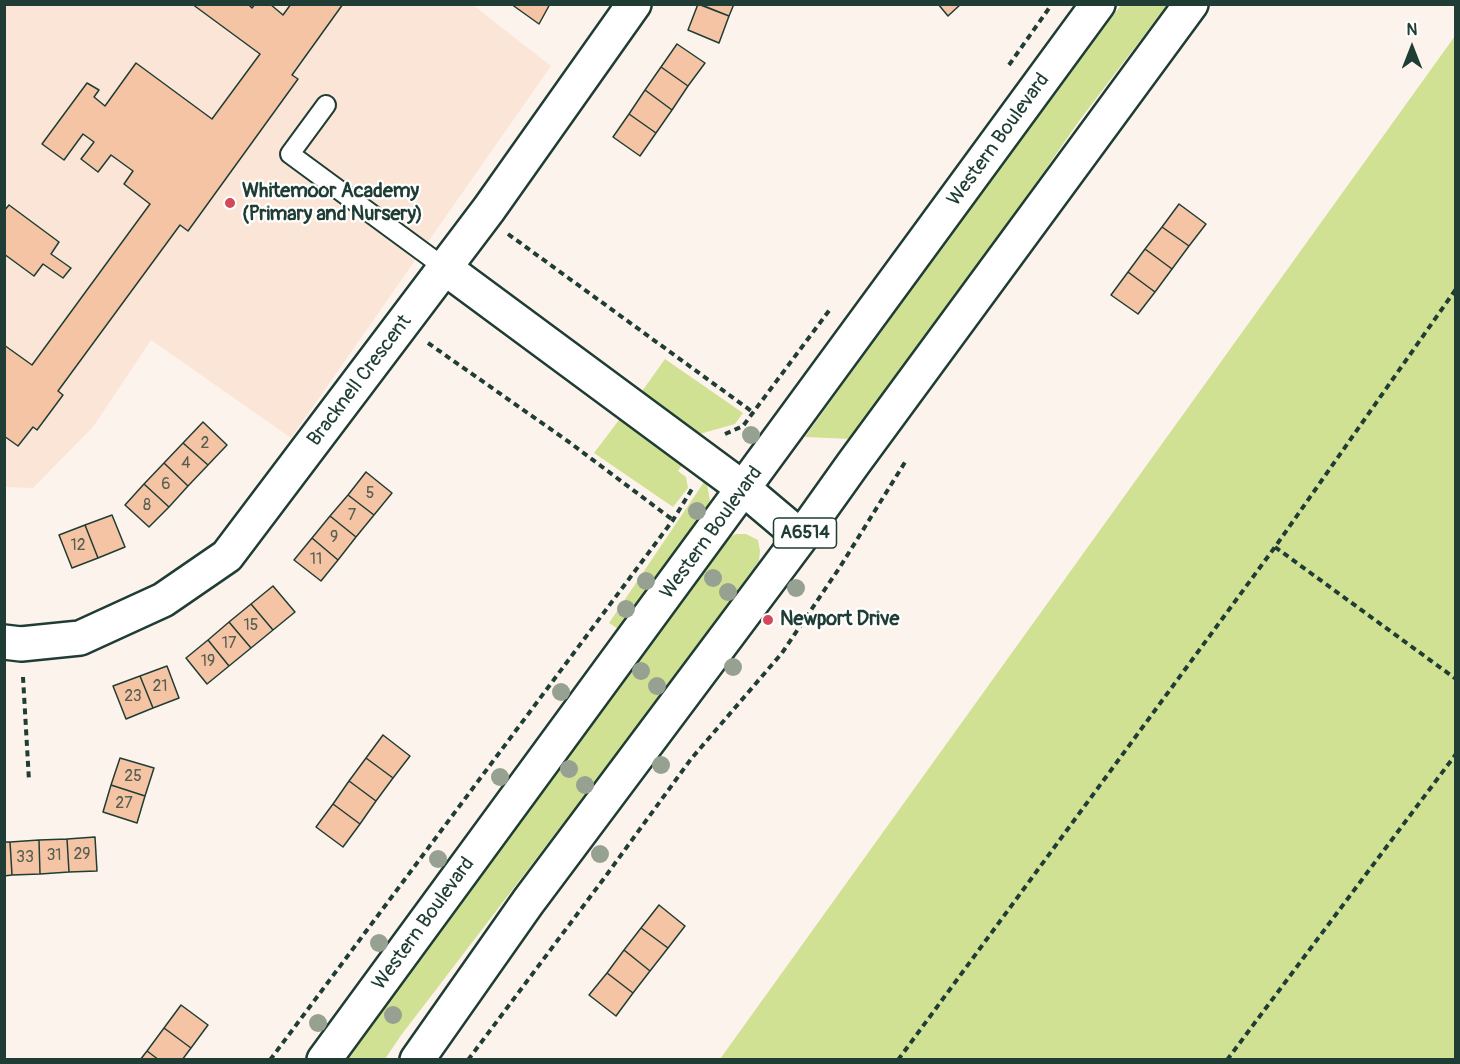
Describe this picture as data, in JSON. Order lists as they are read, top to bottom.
{
  "streets": {
    "main road": ["Western Boulevard", "Bracknell Crescent", "A6514"]
  },
  "places": ["Whitemoor Academy (Primary and Nursery)", "Newport Drive"],
  "house_numbers": [
    "2",
    "4",
    "6",
    "5",
    "8",
    "7",
    "9",
    "12",
    "11",
    "15",
    "17",
    "19",
    "21",
    "23",
    "25",
    "27",
    "29",
    "31",
    "33"
  ],
  "north": "top"
}
